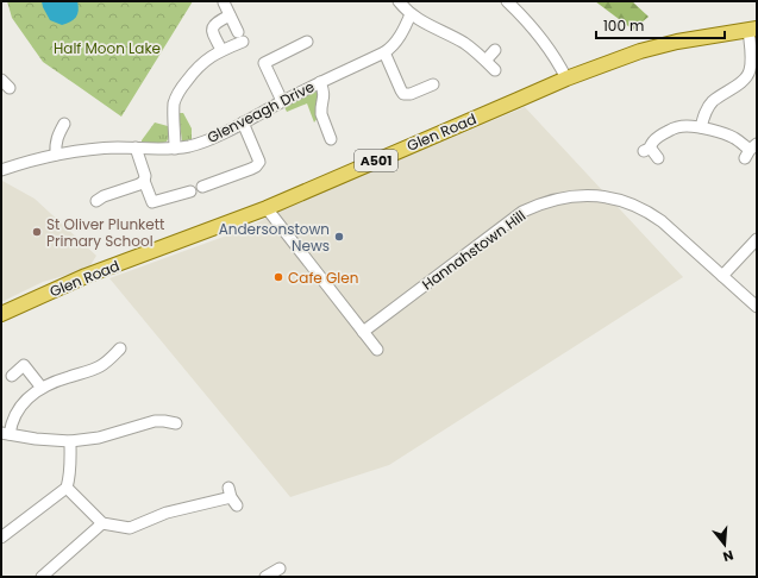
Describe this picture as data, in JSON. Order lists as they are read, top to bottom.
{
  "streets": {
    "main road": ["Glen Road", "A501"],
    "street": ["Glenveagh Drive", "Hannahstown Hill"]
  },
  "parks": ["Half Moon Lake"],
  "places": ["St Oliver Plunkett Primary School", "Andersonstown News", "Cafe Glen"],
  "scale_bar": "100 m",
  "north": "bottom"
}
